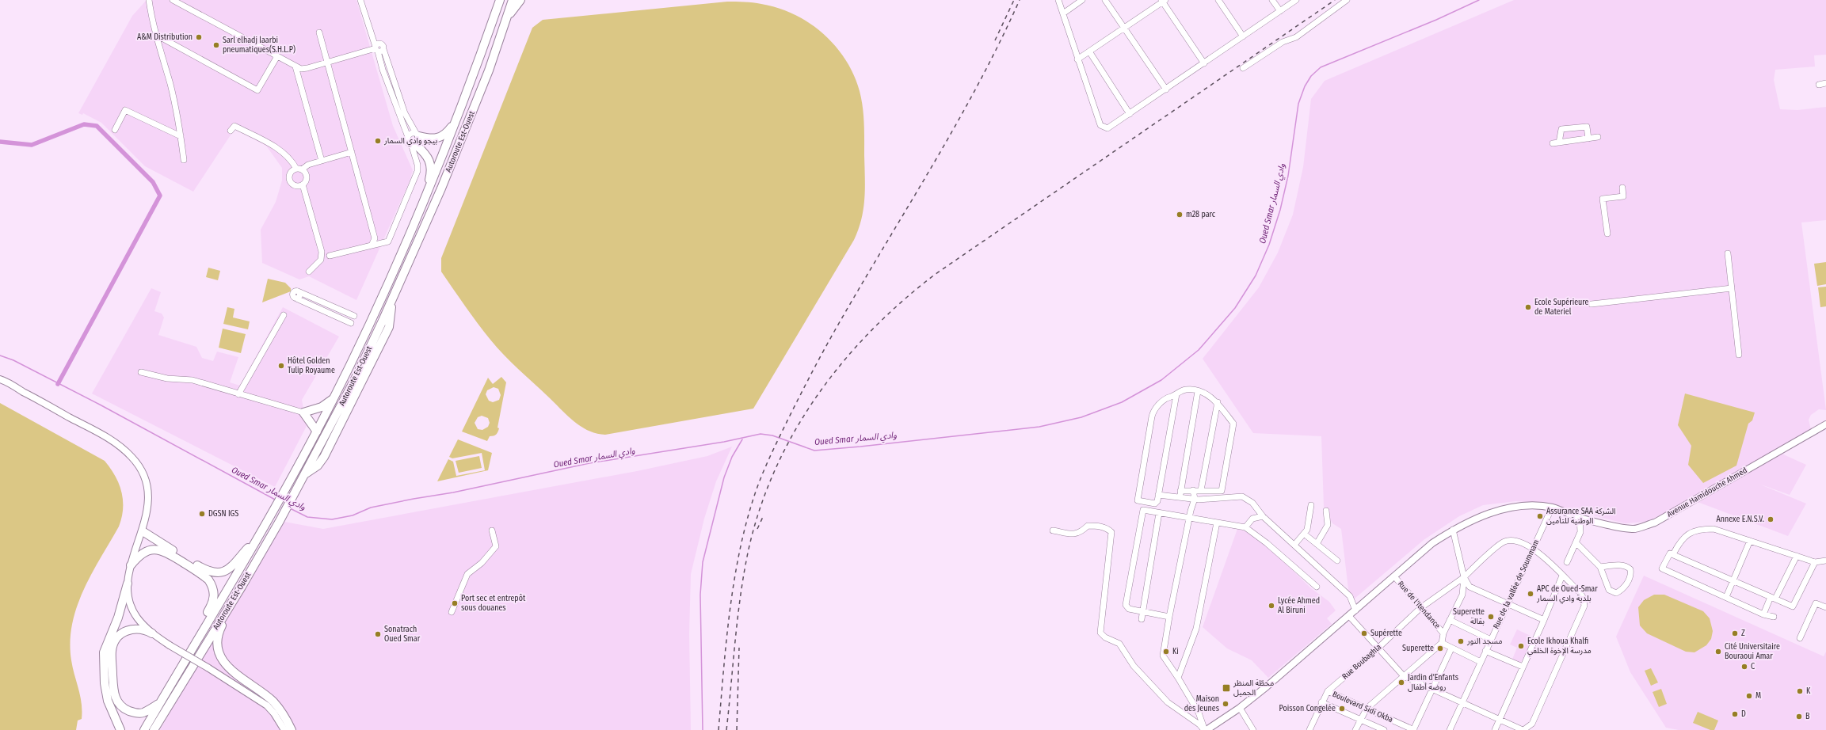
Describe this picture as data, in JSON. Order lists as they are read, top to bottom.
{
  "streets": {
    "highway": ["Autoroute Est-Ouest"],
    "main road": ["Avenue Hamidouche Ahmed"],
    "street": [
      "Rue de la vallée de Soummam",
      "Rue de l'Itendance",
      "Rue Boubaghla",
      "Boulevard Sidi Okba"
    ]
  },
  "crossings": [
    ["Avenue Hamidouche Ahmed", "Rue de la vallée de Soummam"],
    ["Avenue Hamidouche Ahmed", "Rue de l'Itendance"],
    ["Rue de la vallée de Soummam", "Rue Boubaghla"],
    ["Rue de l'Itendance", "Rue Boubaghla"],
    ["Rue Boubaghla", "Boulevard Sidi Okba"]
  ],
  "water": ["Oued Smar وادي السمار"],
  "places": {
    "other": [
      "A&M Distribution",
      "Sarl elhadj laarbi pneumatiques(S.H.L.P)",
      "بيجو وادي السمار",
      "m28 parc",
      "Ecole Supérieure de Materiel",
      "Hôtel Golden Tulip Royaume",
      "DGSN IGS",
      "Assurance SAA الشركة الوطنية للتأمين",
      "Annexe E.N.S.V.",
      "APC de Oued-Smar بلدية وادي السمار",
      "Port sec et entrepôt sous douanes",
      "Lycée Ahmed Al Biruni",
      "Superette بقالة",
      "Supérette",
      "Z",
      "Sonatrach Oued Smar",
      "مسجد النور",
      "Ecole Ikhoua Khalfi مدرسة الإخوة الخلفي",
      "Superette",
      "Ki",
      "Cité Universitaire Bouraoui Amar",
      "C",
      "Jardin d'Enfants روضة أطفال",
      "K",
      "M",
      "Maison des Jeunes",
      "Poisson Congelée",
      "D",
      "B"
    ],
    "transit": ["محطّة المنظر الجميل"]
  }
}
